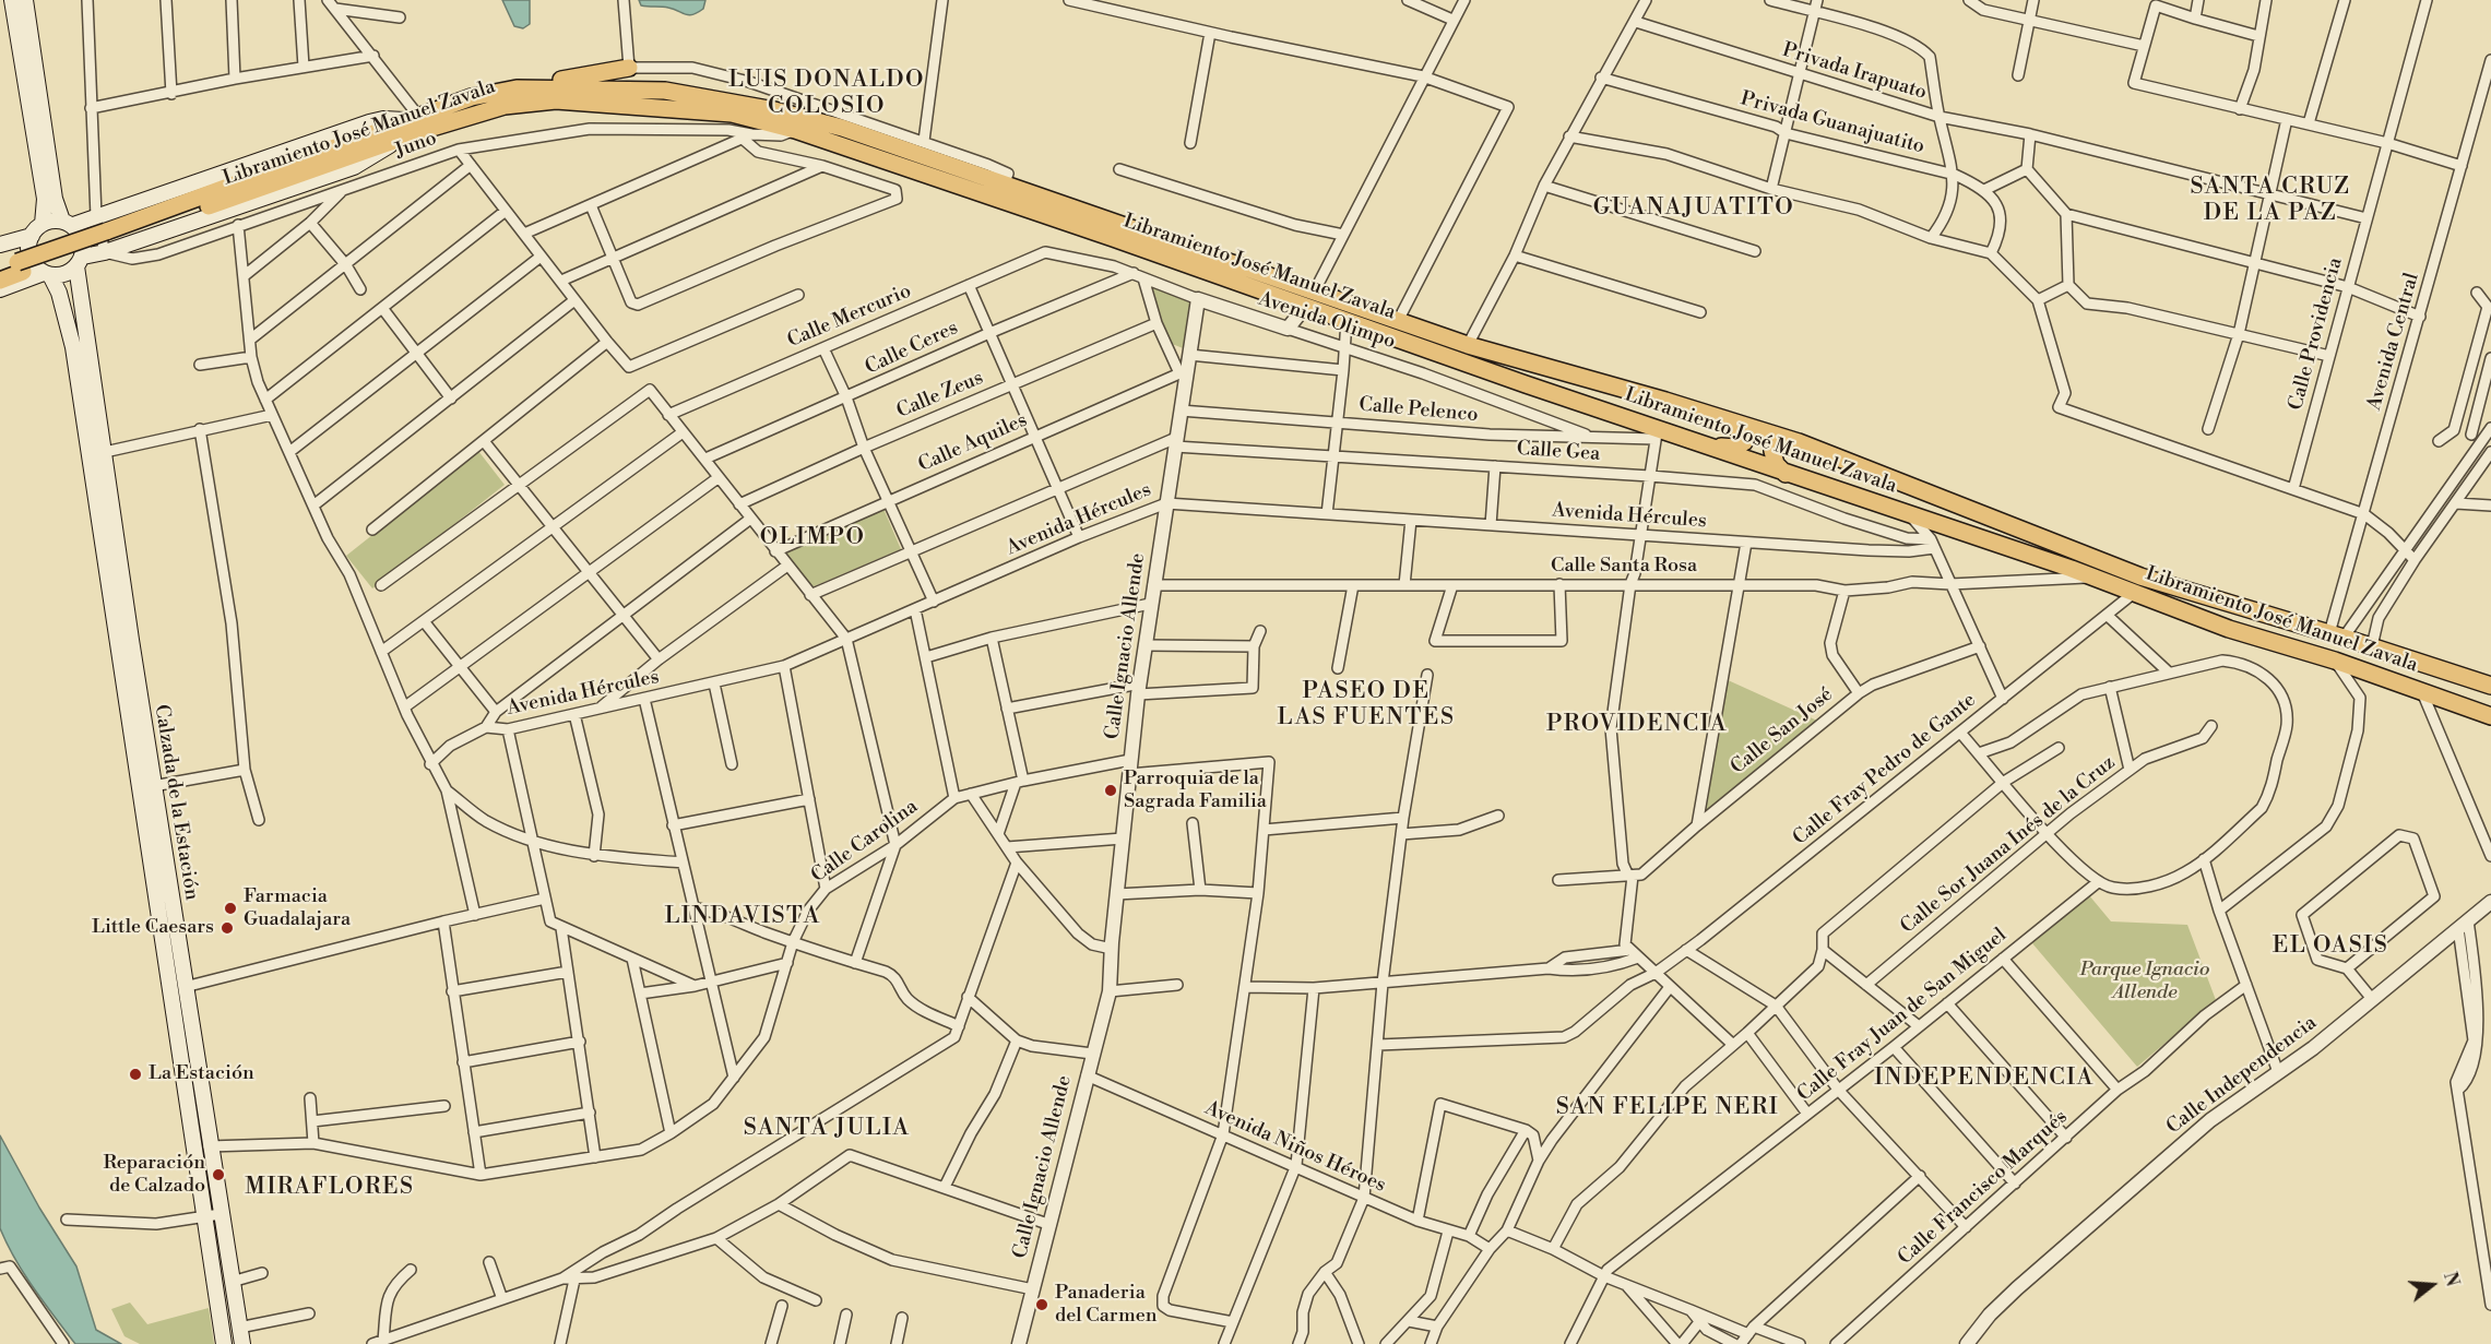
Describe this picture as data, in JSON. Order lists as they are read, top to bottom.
{
  "streets": {
    "main road": ["Libramiento José Manuel Zavala", "Calzada de la Estación"],
    "street": [
      "Privada Irapuato",
      "Privada Guanajuatito",
      "Juno",
      "Calle Mercurio",
      "Avenida Olimpo",
      "Calle Providencia",
      "Avenida Central",
      "Calle Ceres",
      "Calle Zeus",
      "Calle Pelenco",
      "Calle Aquiles",
      "Calle Gea",
      "Avenida Hércules",
      "Calle Santa Rosa",
      "Calle Ignacio Allende",
      "Calle San José",
      "Calle Fray Pedro de Gante",
      "Calle Carolina",
      "Calle Sor Juana Inés de la Cruz",
      "Calle Fray Juan de San Miguel",
      "Calle Independencia",
      "Avenida Niños Héroes",
      "Calle Francisco Marqués"
    ]
  },
  "crossings": [
    ["Privada Irapuato", "Privada Guanajuatito"],
    ["Libramiento José Manuel Zavala", "Juno"],
    ["Libramiento José Manuel Zavala", "Avenida Central"],
    ["Libramiento José Manuel Zavala", "Calle Pelenco"],
    ["Libramiento José Manuel Zavala", "Calle Santa Rosa"],
    ["Libramiento José Manuel Zavala", "Calle Fray Pedro de Gante"],
    ["Calle Mercurio", "Avenida Olimpo"],
    ["Avenida Olimpo", "Calle Ceres"],
    ["Avenida Olimpo", "Calle Pelenco"],
    ["Avenida Olimpo", "Calle Ignacio Allende"],
    ["Calle Pelenco", "Calle Ignacio Allende"],
    ["Calle Aquiles", "Calle Ignacio Allende"],
    ["Calle Gea", "Avenida Hércules"],
    ["Calle Gea", "Calle Ignacio Allende"],
    ["Avenida Hércules", "Calle Ignacio Allende"],
    ["Calle Santa Rosa", "Calle Ignacio Allende"],
    ["Calle Ignacio Allende", "Calle Carolina"],
    ["Calle Ignacio Allende", "Avenida Niños Héroes"],
    ["Calzada de la Estación", "Calle Carolina"]
  ],
  "districts": [
    "LUIS DONALDO COLOSIO",
    "SANTA CRUZ DE LA PAZ",
    "GUANAJUATITO",
    "OLIMPO",
    "PASEO DE LAS FUENTES",
    "PROVIDENCIA",
    "LINDAVISTA",
    "EL OASIS",
    "INDEPENDENCIA",
    "SAN FELIPE NERI",
    "SANTA JULIA",
    "MIRAFLORES"
  ],
  "parks": ["Parque Ignacio Allende"],
  "places": [
    "Parroquia de la Sagrada Familia",
    "Farmacia Guadalajara",
    "Little Caesars",
    "La Estación",
    "Reparación de Calzado",
    "Panaderia del Carmen"
  ],
  "north": "right"
}
